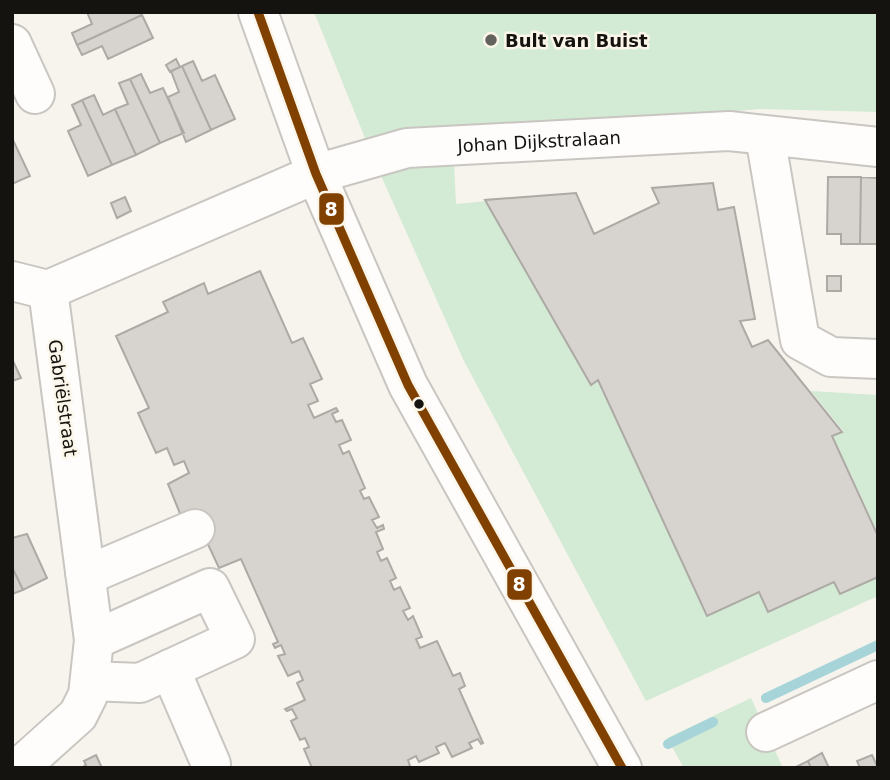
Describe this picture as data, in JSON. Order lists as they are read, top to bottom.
{
  "streets": {
    "street": ["Johan Dijkstralaan", "Gabriëlstraat"]
  },
  "crossings": [
    ["Johan Dijkstralaan", "Gabriëlstraat"]
  ],
  "places": ["Bult van Buist"],
  "lines": ["transit line 8"]
}
